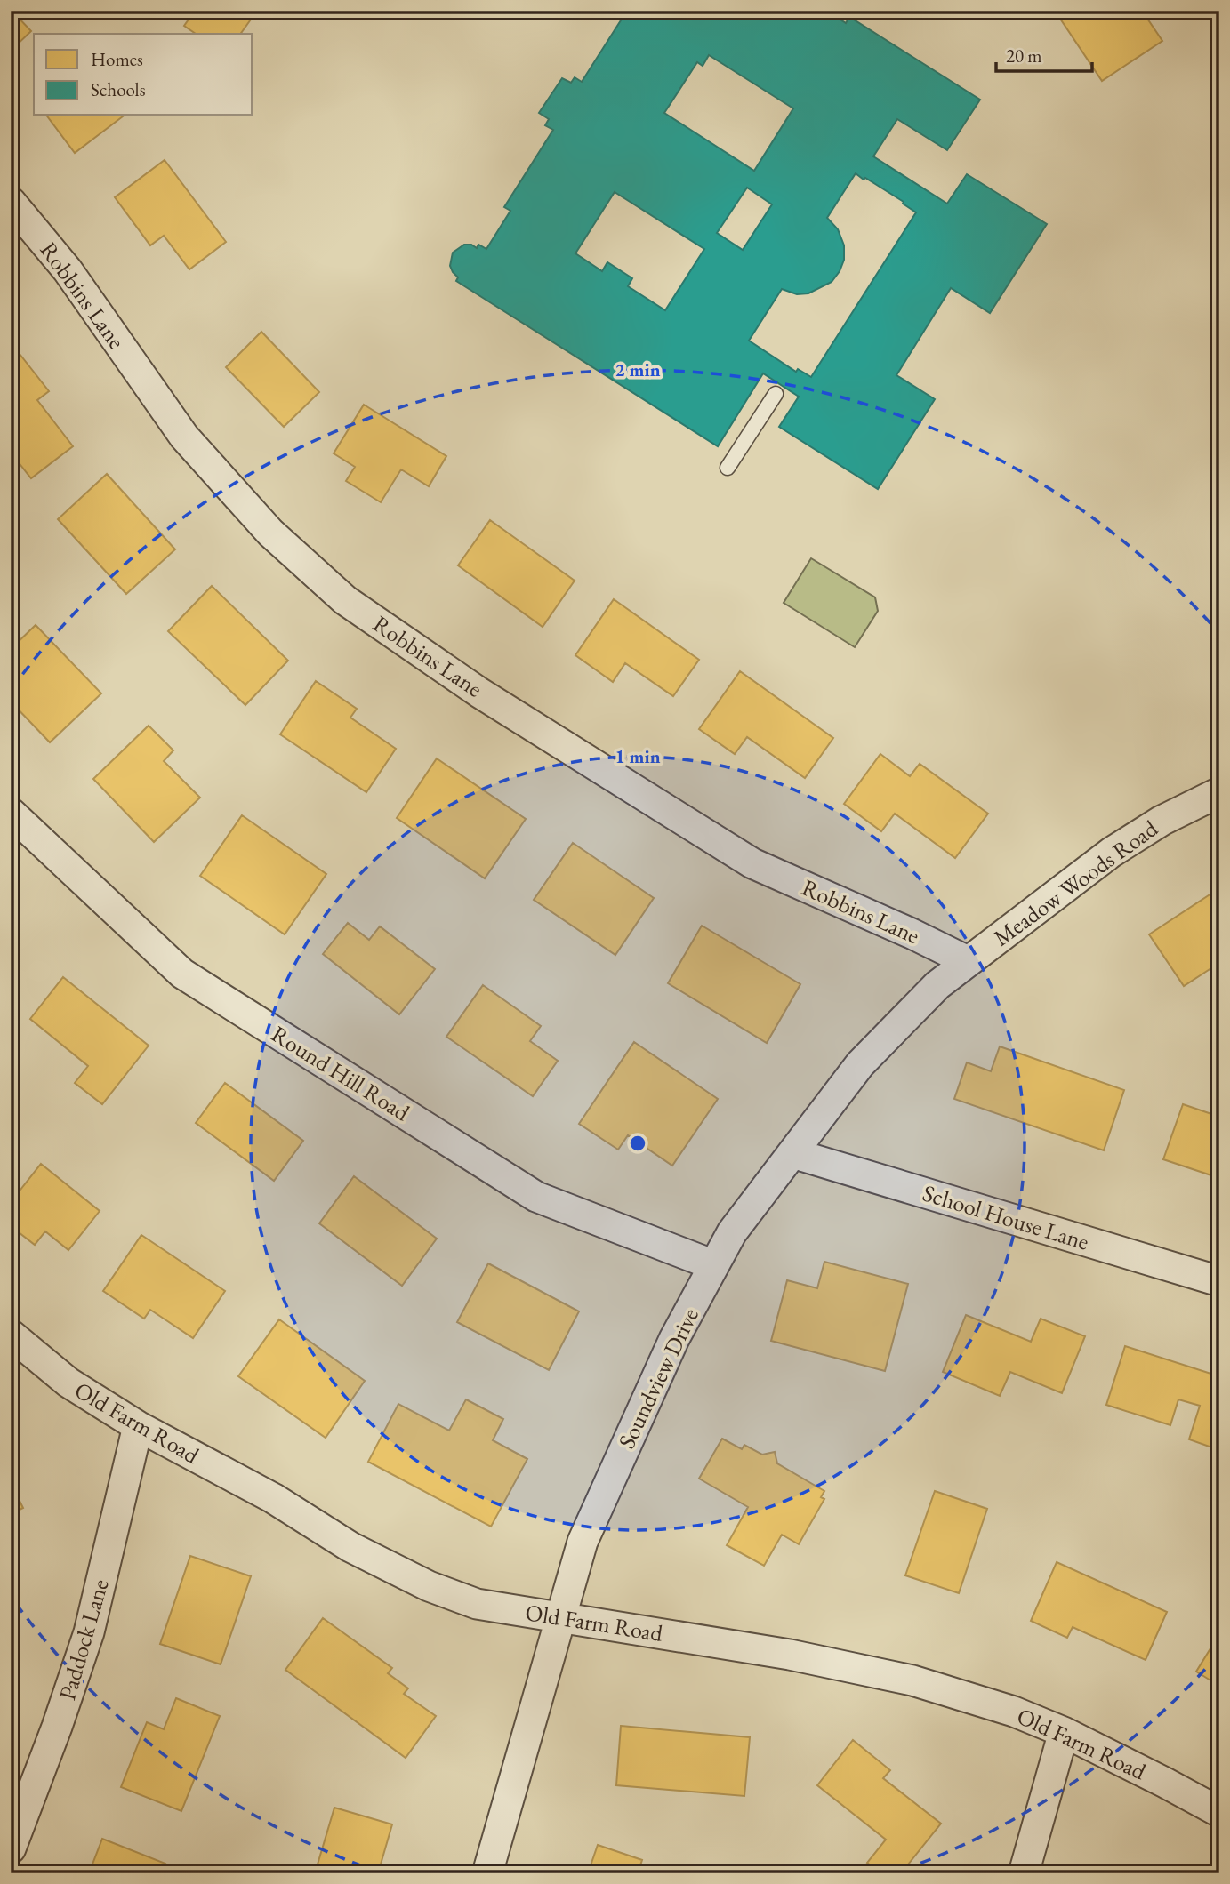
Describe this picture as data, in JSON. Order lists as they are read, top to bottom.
{
  "streets": {
    "street": [
      "Robbins Lane",
      "Meadow Woods Road",
      "Round Hill Road",
      "School House Lane",
      "Soundview Drive",
      "Old Farm Road",
      "Paddock Lane"
    ]
  },
  "crossings": [
    ["Robbins Lane", "Meadow Woods Road"],
    ["Robbins Lane", "Soundview Drive"],
    ["Meadow Woods Road", "Soundview Drive"],
    ["Round Hill Road", "Soundview Drive"],
    ["School House Lane", "Soundview Drive"],
    ["Soundview Drive", "Old Farm Road"],
    ["Old Farm Road", "Paddock Lane"]
  ],
  "legend": ["Homes", "Schools"],
  "scale_bar": "20 m",
  "rings": ["2 min", "1 min"]
}
